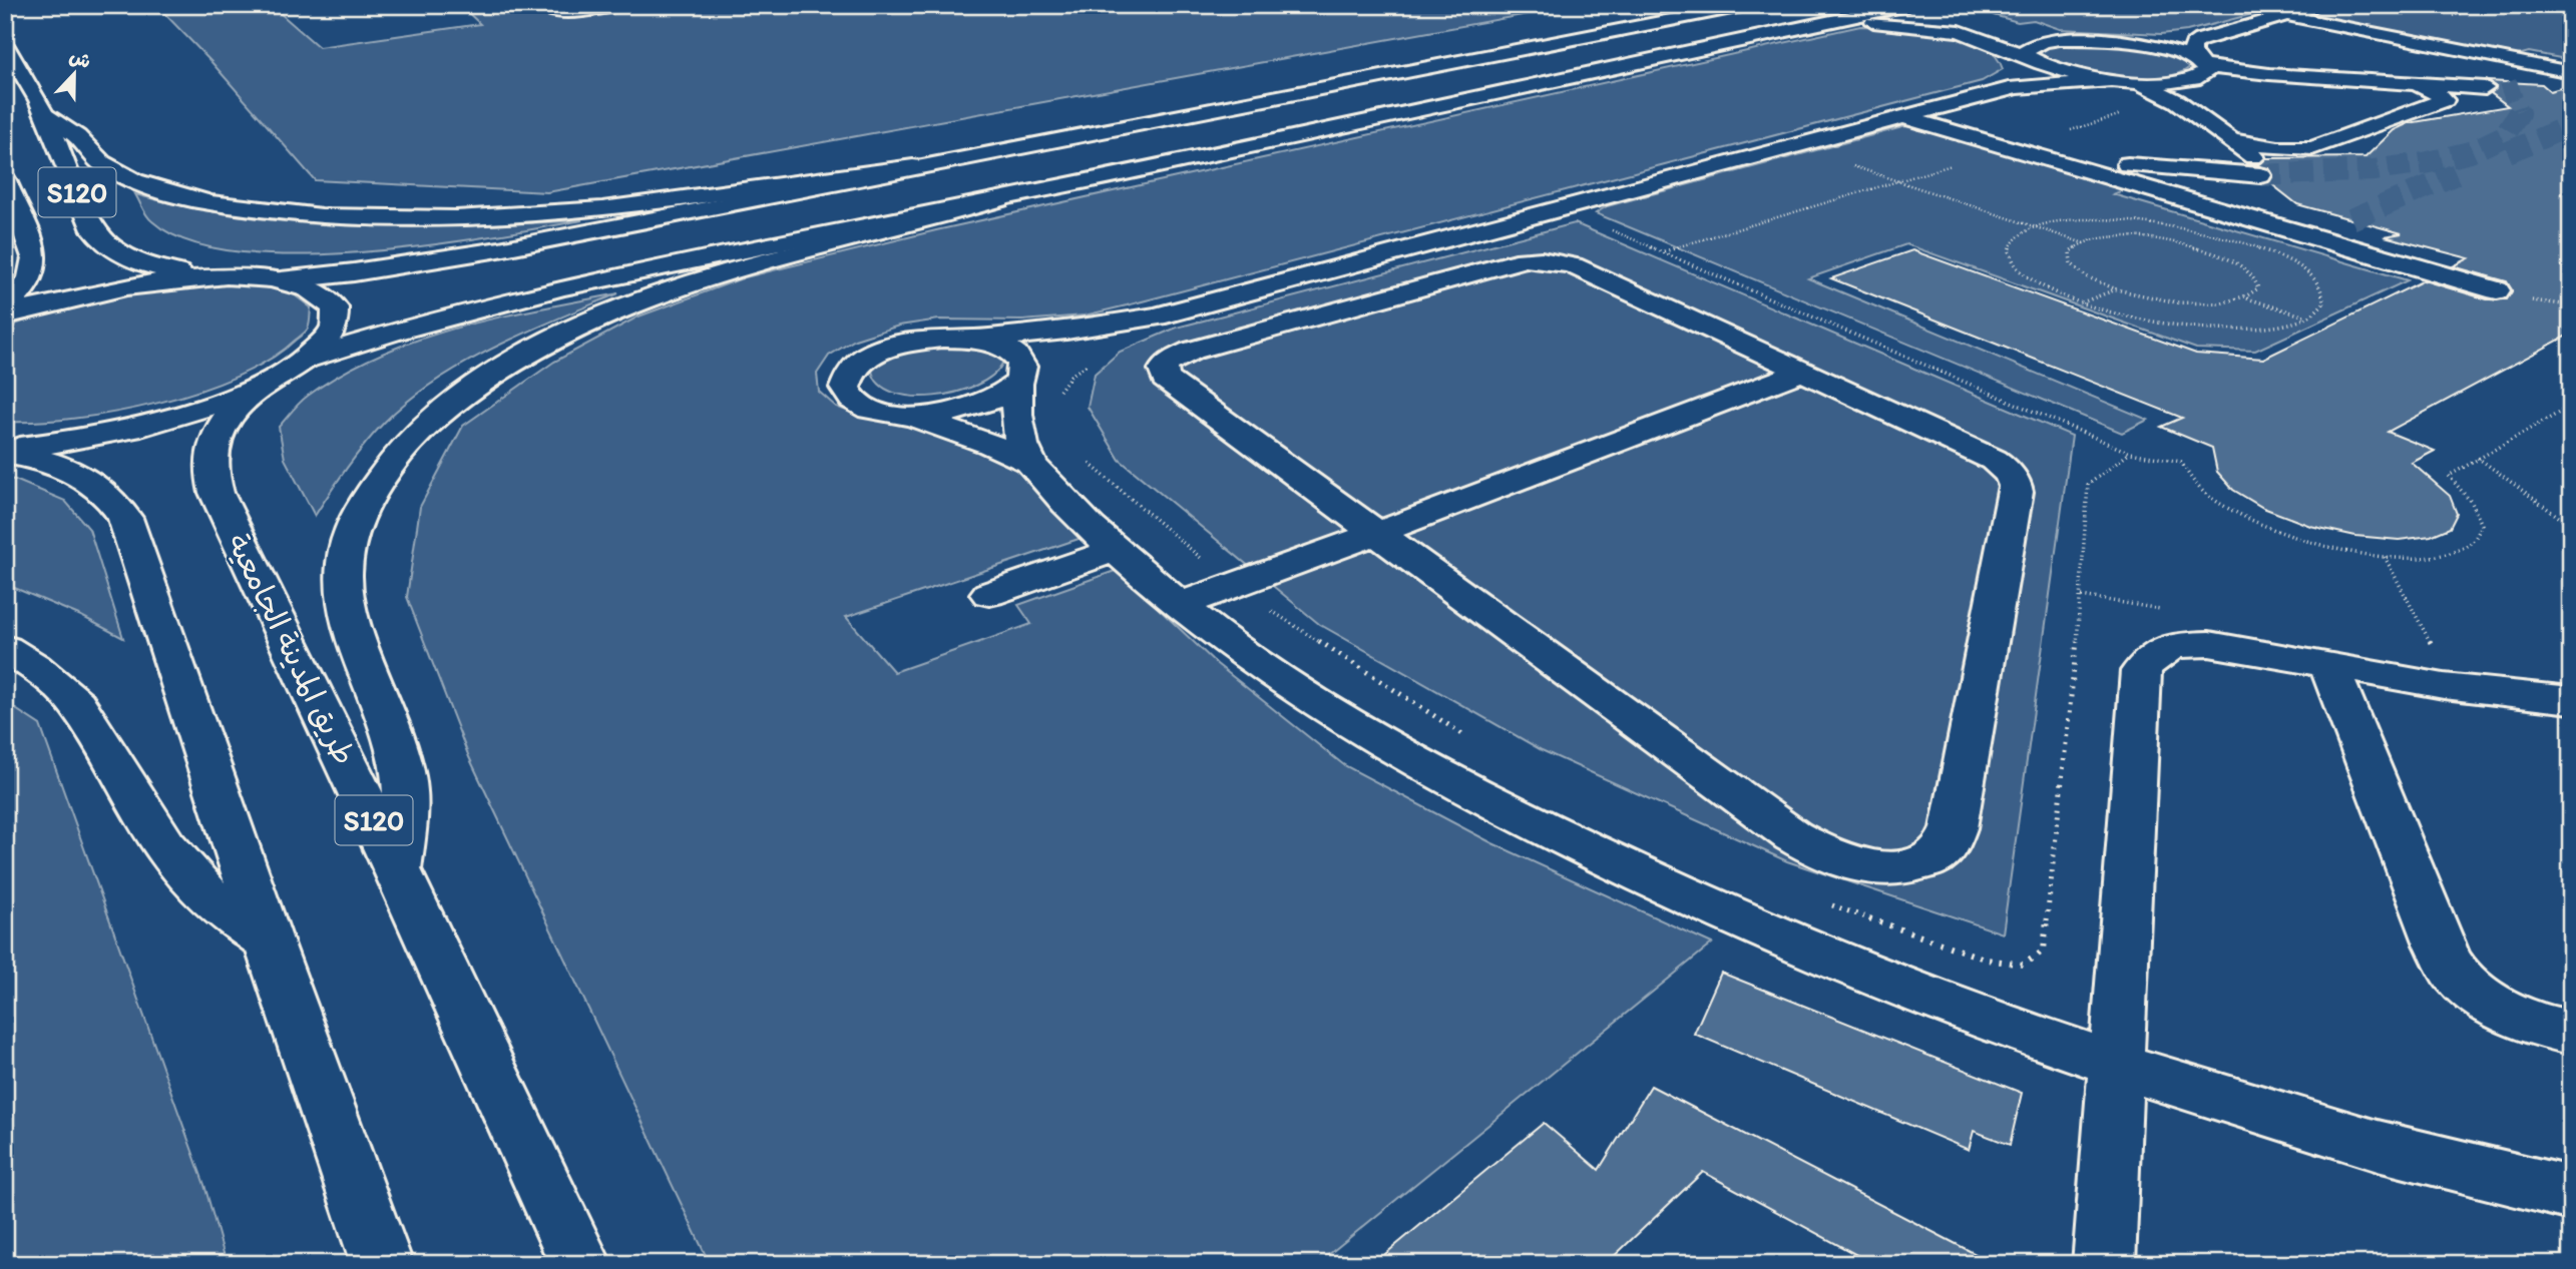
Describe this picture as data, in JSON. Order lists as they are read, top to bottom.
{
  "streets": {
    "street": ["S120", "طريق المدينة الجامعية"]
  },
  "north": "top"
}
